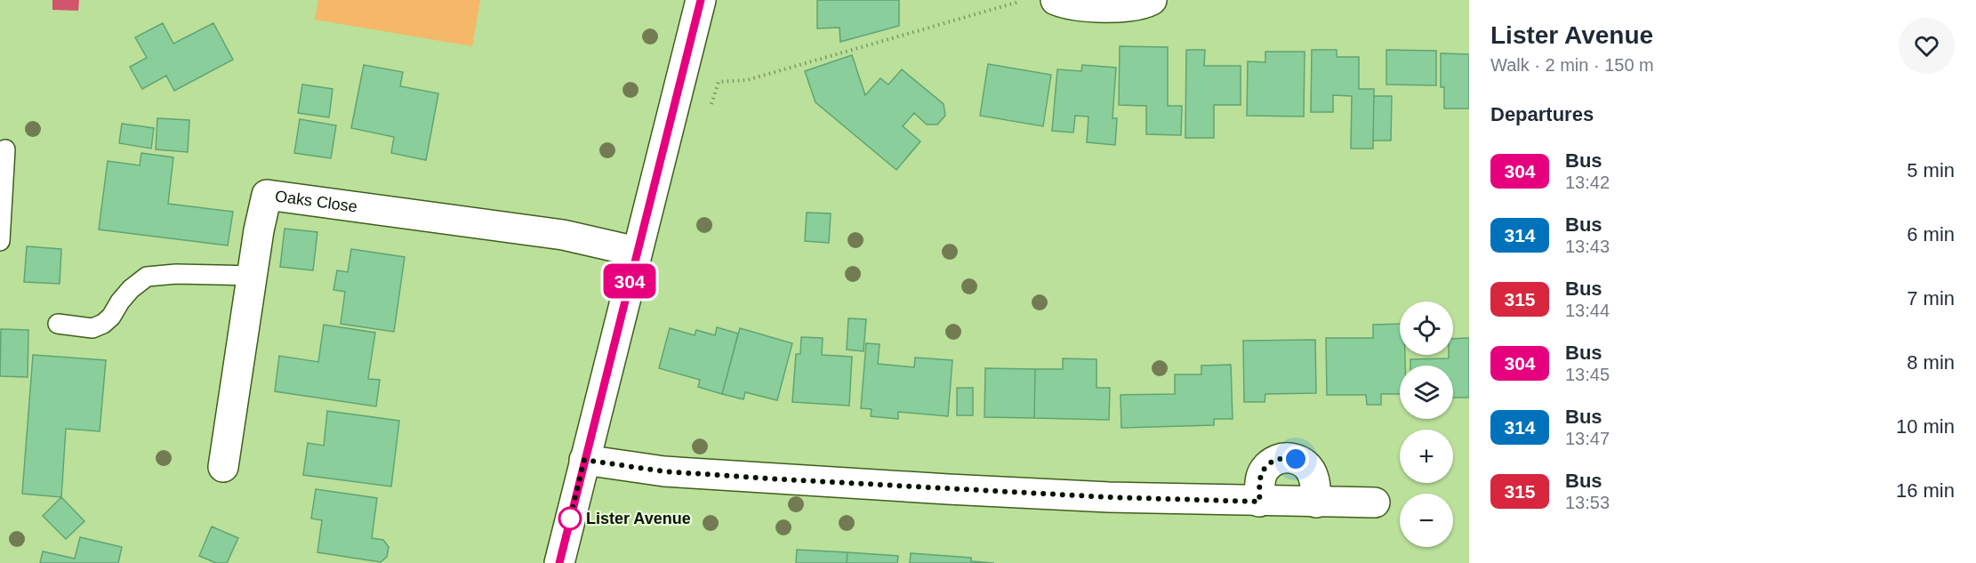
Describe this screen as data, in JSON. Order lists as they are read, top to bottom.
{
  "streets": {
    "street": ["Oaks Close"]
  },
  "places": ["Lister Avenue"],
  "lines": ["bus line 304"],
  "page": {
    "on_map": "304",
    "heading": [
      ["Lister Avenue", "Walk · 2 min · 150 m"],
      "Departures"
    ],
    "list": [
      {
        "mark": "304",
        "name": "Bus",
        "note": "13:42",
        "value": "5 min"
      },
      {
        "mark": "314",
        "name": "Bus",
        "note": "13:43",
        "value": "6 min"
      },
      {
        "mark": "315",
        "name": "Bus",
        "note": "13:44",
        "value": "7 min"
      },
      {
        "mark": "304",
        "name": "Bus",
        "note": "13:45",
        "value": "8 min"
      },
      {
        "mark": "314",
        "name": "Bus",
        "note": "13:47",
        "value": "10 min"
      },
      {
        "mark": "315",
        "name": "Bus",
        "note": "13:53",
        "value": "16 min"
      }
    ],
    "map_buttons": ["+", "−"]
  }
}
